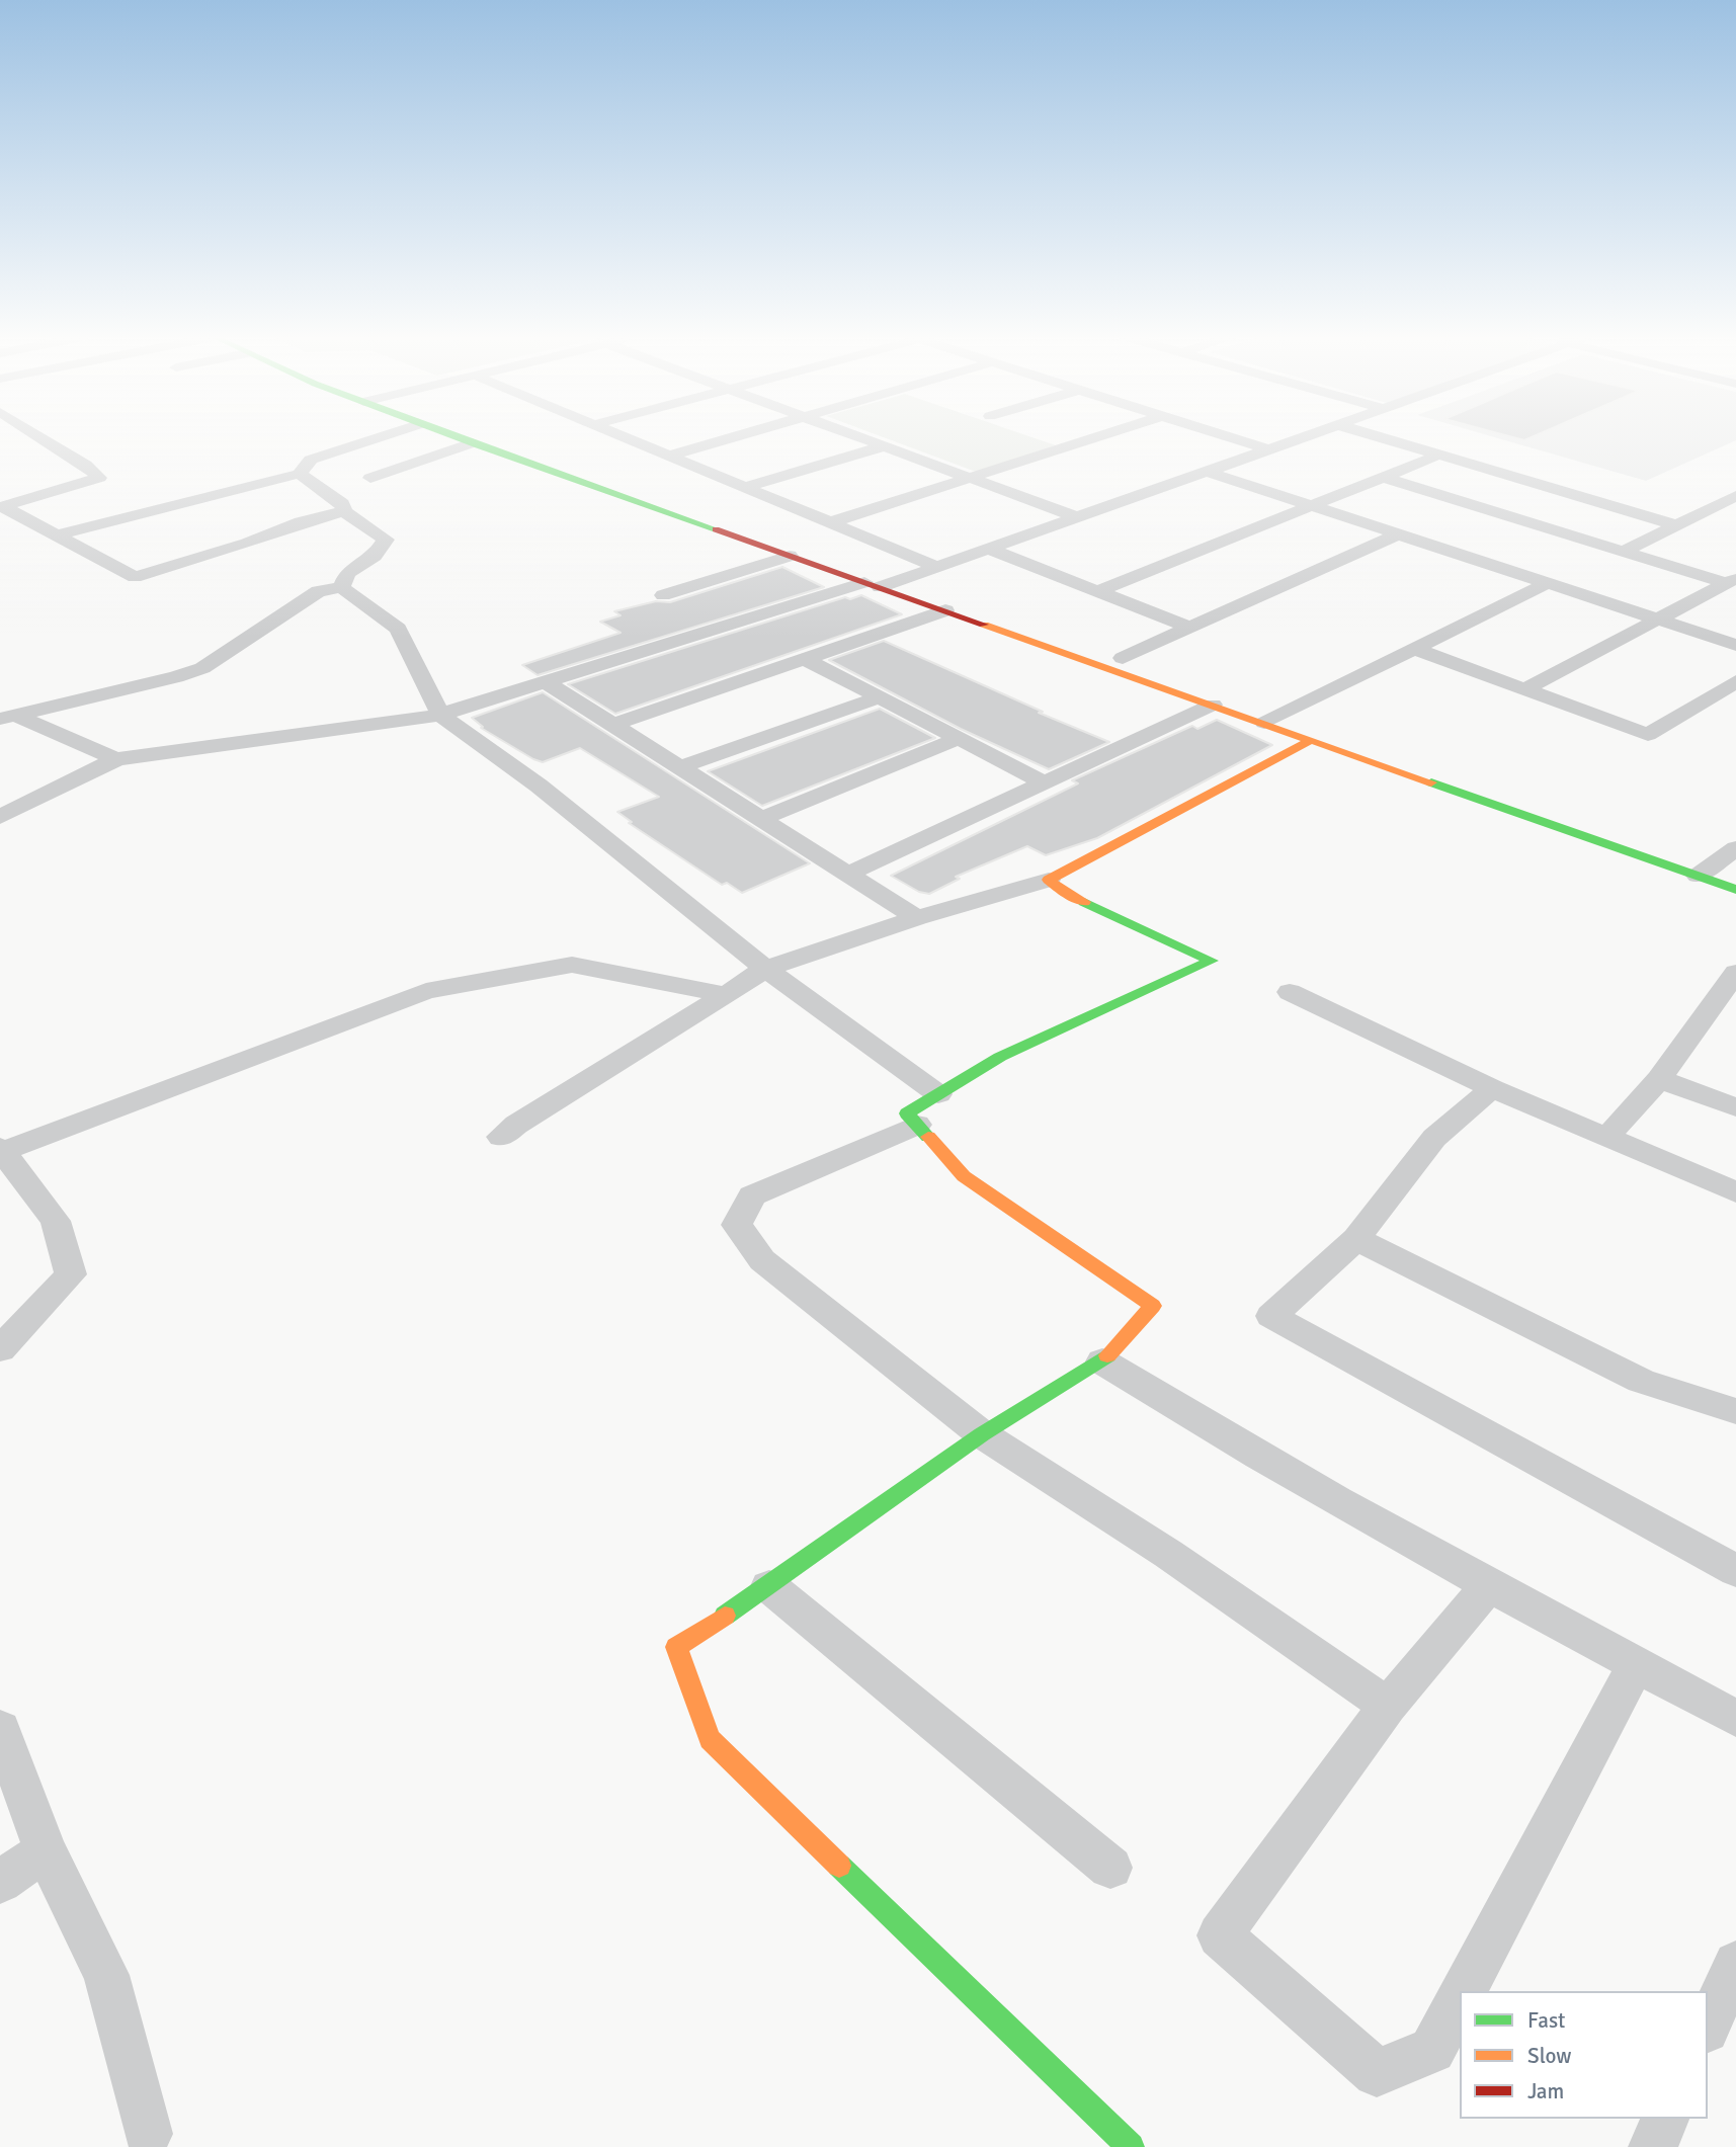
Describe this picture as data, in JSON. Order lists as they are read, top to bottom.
{
  "legend": ["Fast", "Slow", "Jam"]
}
